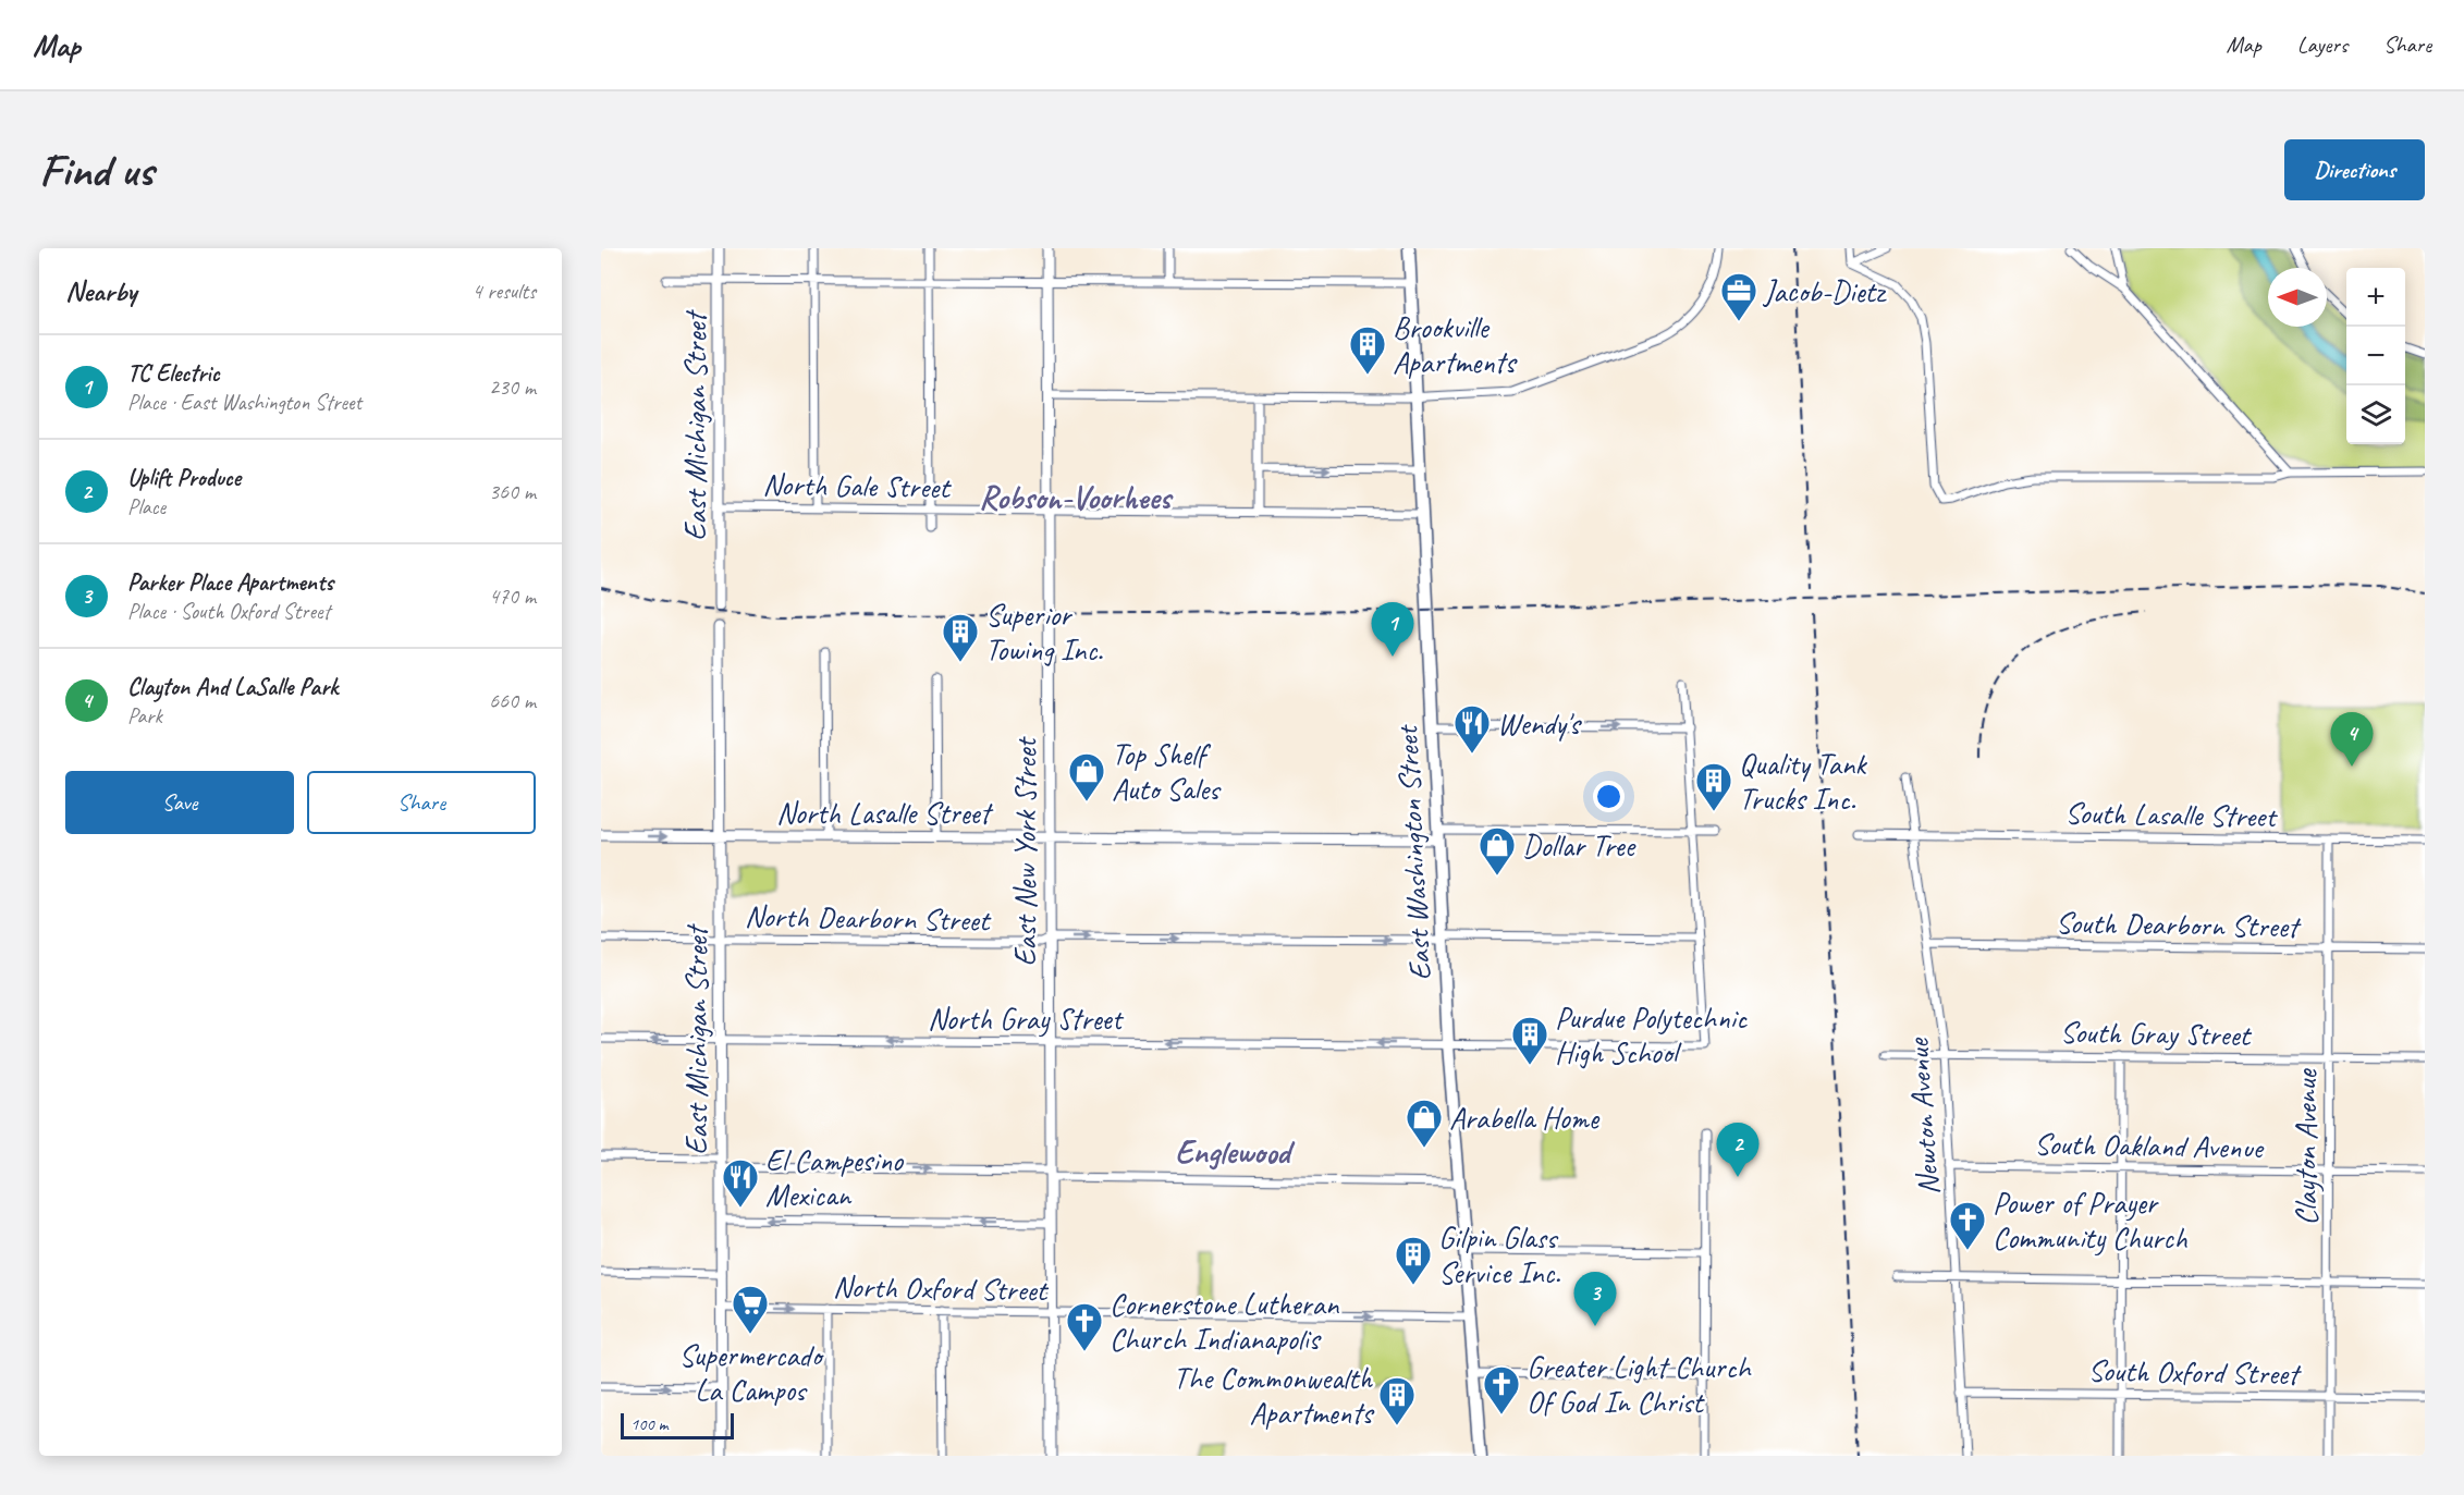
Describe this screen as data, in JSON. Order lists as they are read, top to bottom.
{
  "streets": {
    "main road": [
      "East Michigan Street",
      "North Lasalle Street",
      "East New York Street",
      "East Washington Street"
    ],
    "street": [
      "North Gale Street",
      "South Lasalle Street",
      "North Dearborn Street",
      "South Dearborn Street",
      "North Gray Street",
      "South Gray Street",
      "Newton Avenue",
      "South Oakland Avenue",
      "Clayton Avenue",
      "North Oxford Street",
      "South Oxford Street"
    ]
  },
  "crossings": [
    ["East Michigan Street", "North Gale Street"],
    ["East Michigan Street", "North Lasalle Street"],
    ["East Michigan Street", "North Dearborn Street"],
    ["East Michigan Street", "North Gray Street"],
    ["East Michigan Street", "North Oxford Street"],
    ["North Gale Street", "East New York Street"],
    ["North Gale Street", "East Washington Street"],
    ["North Lasalle Street", "East New York Street"],
    ["North Lasalle Street", "East Washington Street"],
    ["South Lasalle Street", "Newton Avenue"],
    ["South Lasalle Street", "Clayton Avenue"],
    ["East New York Street", "North Dearborn Street"],
    ["East New York Street", "North Gray Street"],
    ["East New York Street", "North Oxford Street"],
    ["East Washington Street", "North Dearborn Street"],
    ["East Washington Street", "North Gray Street"],
    ["East Washington Street", "North Oxford Street"],
    ["South Dearborn Street", "Newton Avenue"],
    ["South Dearborn Street", "Clayton Avenue"],
    ["South Gray Street", "Newton Avenue"],
    ["South Gray Street", "Clayton Avenue"],
    ["Newton Avenue", "South Oakland Avenue"],
    ["Newton Avenue", "South Oxford Street"],
    ["South Oakland Avenue", "Clayton Avenue"],
    ["Clayton Avenue", "South Oxford Street"]
  ],
  "one_way": ["North Dearborn Street", "North Gray Street", "North Oxford Street"],
  "districts": ["Robson-Voorhees", "Englewood"],
  "places": {
    "office": ["Jacob-Dietz"],
    "building": [
      "Brookville Apartments",
      "Superior Towing Inc.",
      "Quality Tank Trucks Inc.",
      "Purdue Polytechnic High School",
      "Gilpin Glass Service Inc.",
      "The Commonwealth Apartments"
    ],
    "restaurant": ["Wendy's", "El Campesino Mexican"],
    "shop": ["Top Shelf Auto Sales", "Dollar Tree", "Arabella Home"],
    "church": ["Power of Prayer Community Church", "Cornerstone Lutheran Church Indianapolis", "Greater Light Church Of God In Christ"],
    "supermarket": ["Supermercado La Campos"]
  },
  "scale_bar": "100 m",
  "north": "left",
  "page": {
    "header": "Map",
    "nav": ["Map", "Layers", "Share"],
    "buttons": [
      "Directions",
      ["Save", "Share"]
    ],
    "title": "Find us",
    "heading": ["Nearby", "4 results"],
    "map_buttons": ["+", "−"],
    "list": [
      {
        "mark": "1",
        "name": "TC Electric",
        "note": "Place · East Washington Street",
        "value": "230 m"
      },
      {
        "mark": "2",
        "name": "Uplift Produce",
        "note": "Place",
        "value": "360 m"
      },
      {
        "mark": "3",
        "name": "Parker Place Apartments",
        "note": "Place · South Oxford Street",
        "value": "470 m"
      },
      {
        "mark": "4",
        "name": "Clayton And LaSalle Park",
        "note": "Park",
        "value": "660 m"
      }
    ],
    "pins": [
      "1",
      "4",
      "2",
      "3"
    ],
    "scale": "100 m"
  }
}
